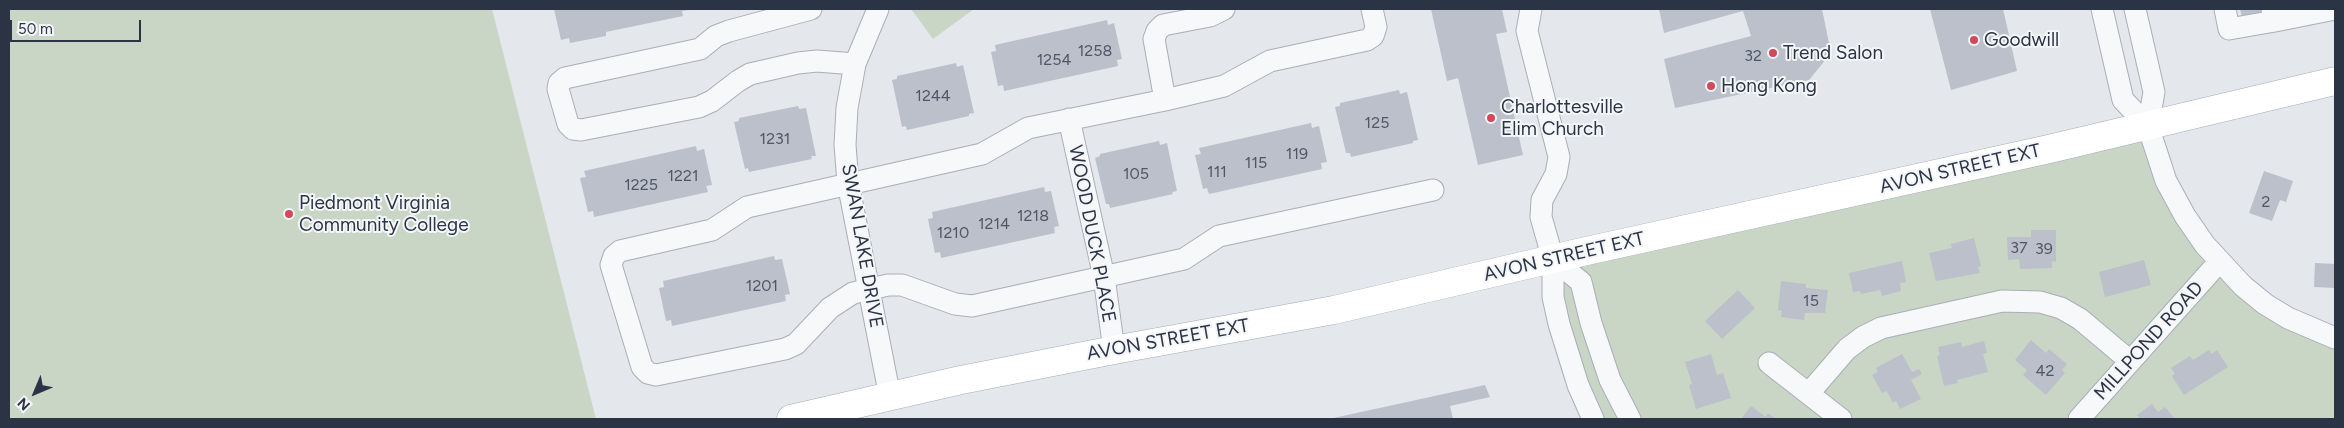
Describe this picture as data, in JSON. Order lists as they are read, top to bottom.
{
  "streets": {
    "main road": ["AVON STREET EXT"],
    "street": ["WOOD DUCK PLACE", "SWAN LAKE DRIVE", "MILLPOND ROAD"]
  },
  "crossings": [
    ["AVON STREET EXT", "WOOD DUCK PLACE"],
    ["AVON STREET EXT", "SWAN LAKE DRIVE"]
  ],
  "places": [
    "Goodwill",
    "Trend Salon",
    "Hong Kong",
    "Charlottesville Elim Church",
    "Piedmont Virginia Community College"
  ],
  "house_numbers": [
    "1258",
    "32",
    "1254",
    "1244",
    "125",
    "1231",
    "119",
    "115",
    "111",
    "105",
    "1221",
    "1225",
    "2",
    "1218",
    "1214",
    "1210",
    "37",
    "39",
    "1201",
    "15",
    "42"
  ],
  "scale_bar": "50 m",
  "north": "bottom left"
}
